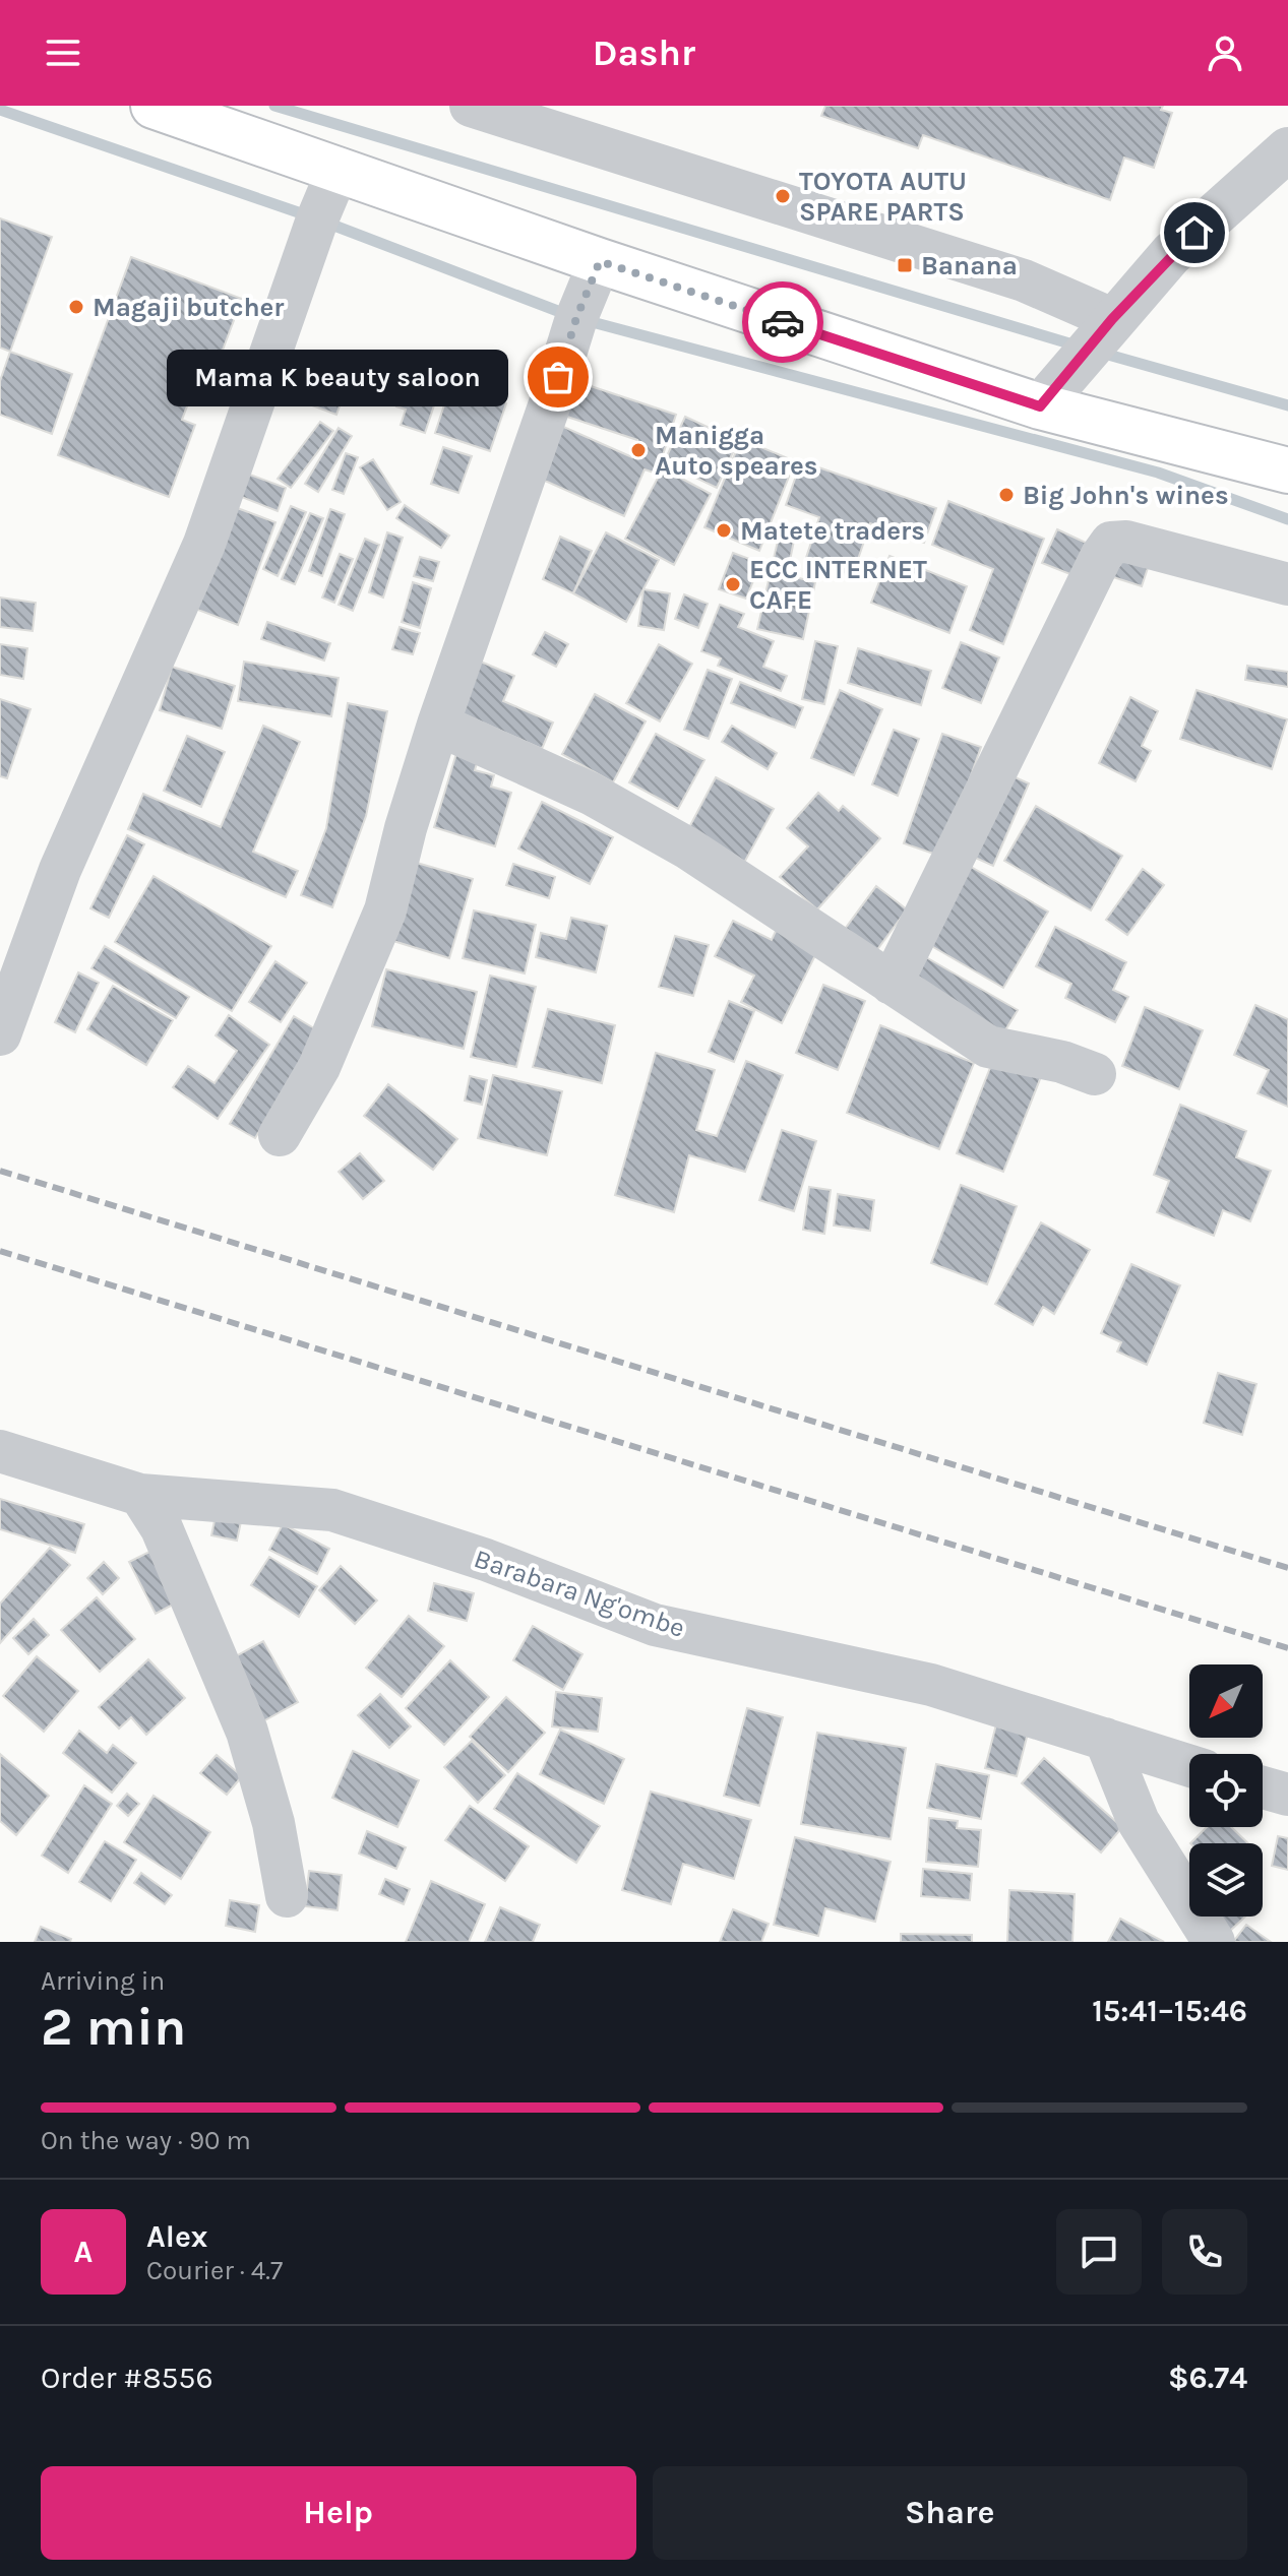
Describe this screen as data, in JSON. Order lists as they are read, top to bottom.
{
  "streets": {
    "street": ["Barabara Ng'ombe"]
  },
  "places": {
    "other": [
      "TOYOTA AUTU SPARE PARTS",
      "Magaji butcher",
      "Mama K beauty saloon",
      "Manigga Auto speares",
      "Big John's wines",
      "Matete traders",
      "ECC INTERNET CAFE"
    ],
    "transit": ["Banana"]
  },
  "north": "bottom left",
  "page": {
    "header": "Dashr",
    "bubble": "Mama K beauty saloon",
    "heading": ["2 min", "Arriving in", "15:41–15:46"],
    "panel": [
      "Alex",
      "Courier · 4.7",
      "Order #8556",
      "$6.74"
    ],
    "bar": "On the way · 90 m",
    "round": "A",
    "buttons": ["Help", "Share"]
  }
}
